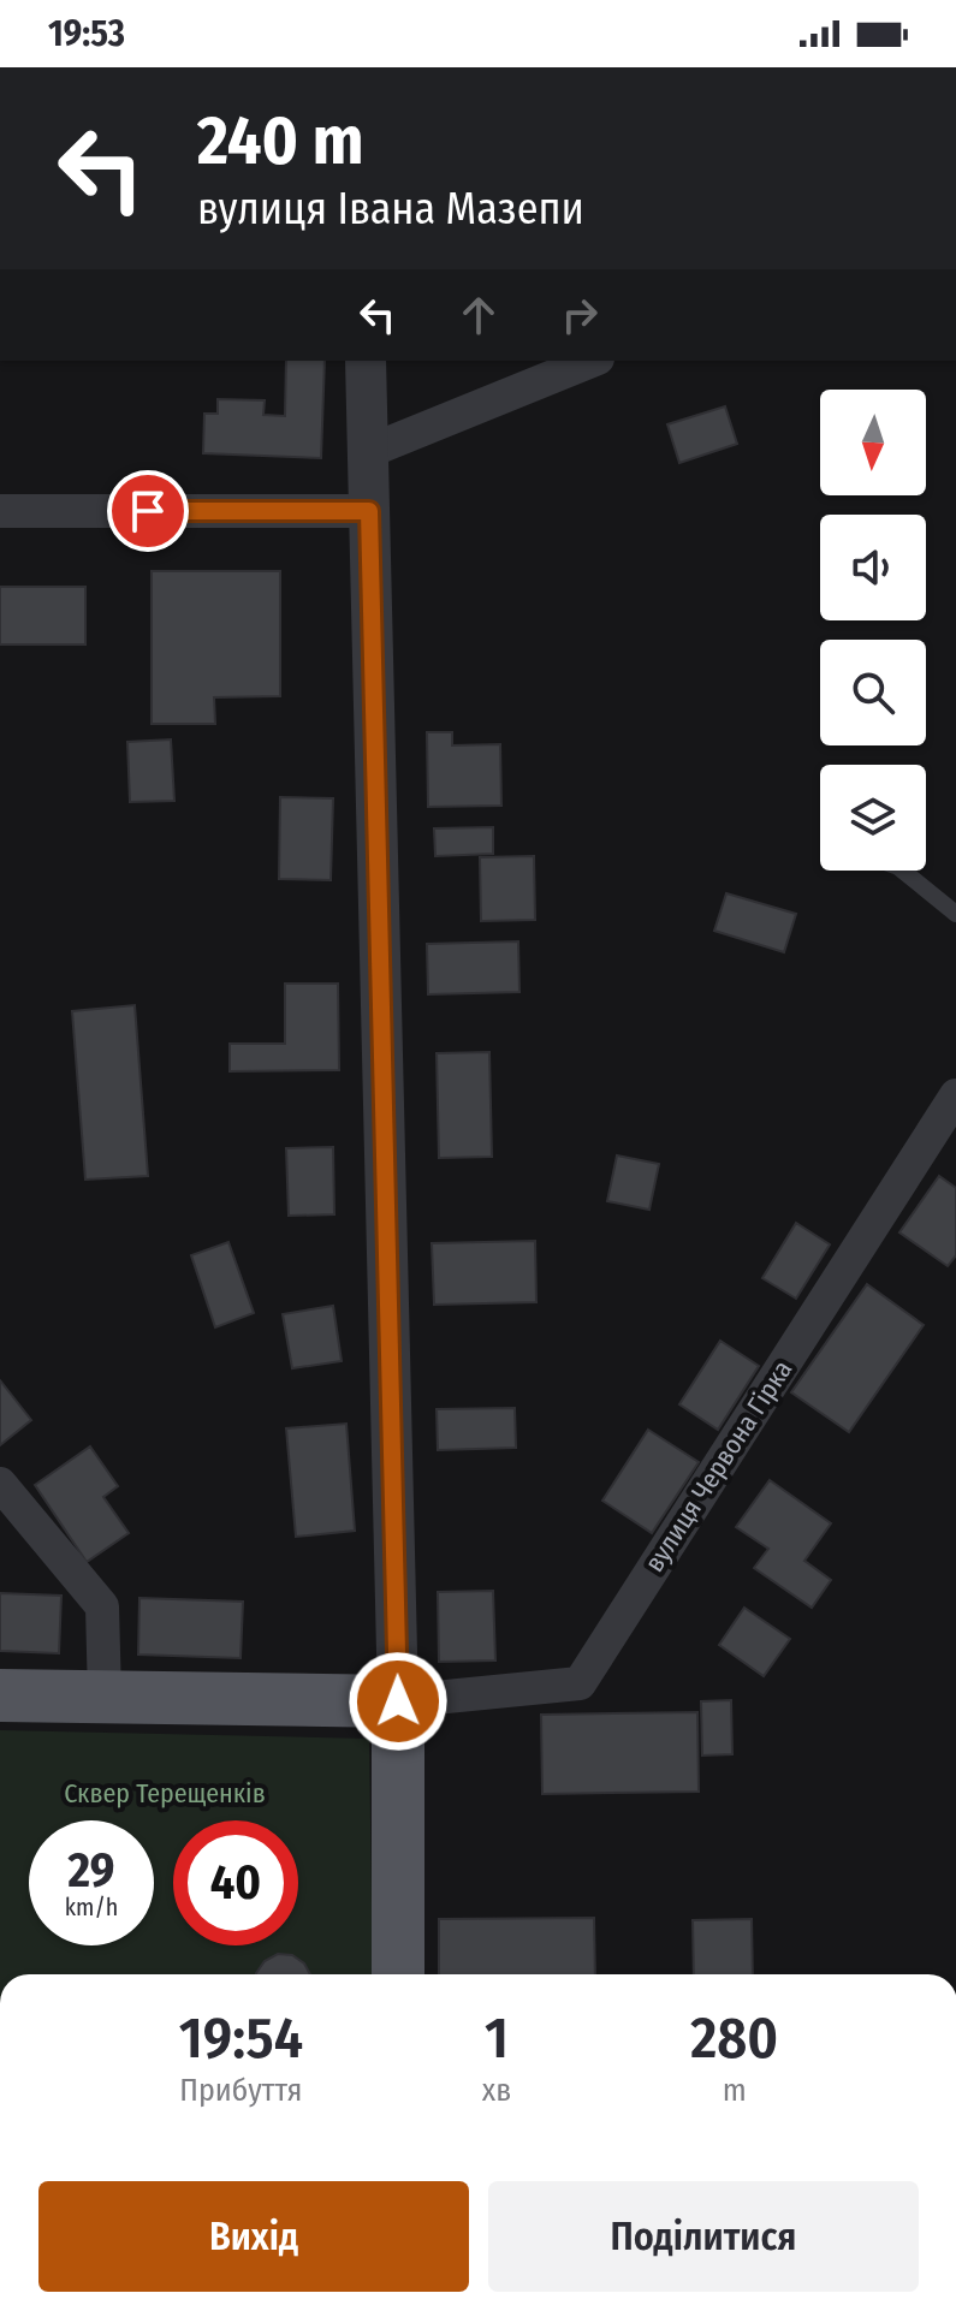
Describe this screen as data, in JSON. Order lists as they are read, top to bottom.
{
  "streets": {
    "street": ["вулиця Червона Гірка"]
  },
  "parks": ["Сквер Терещенків"],
  "north": "bottom",
  "page": {
    "status": "19:53",
    "turn": ["240 m", "вулиця Івана Мазепи"],
    "speed": "29 km/h",
    "limit": "40",
    "eta": [
      "19:54",
      "Прибуття",
      "1",
      "хв",
      "280",
      "m"
    ],
    "buttons": ["Вихід", "Поділитися"]
  }
}
